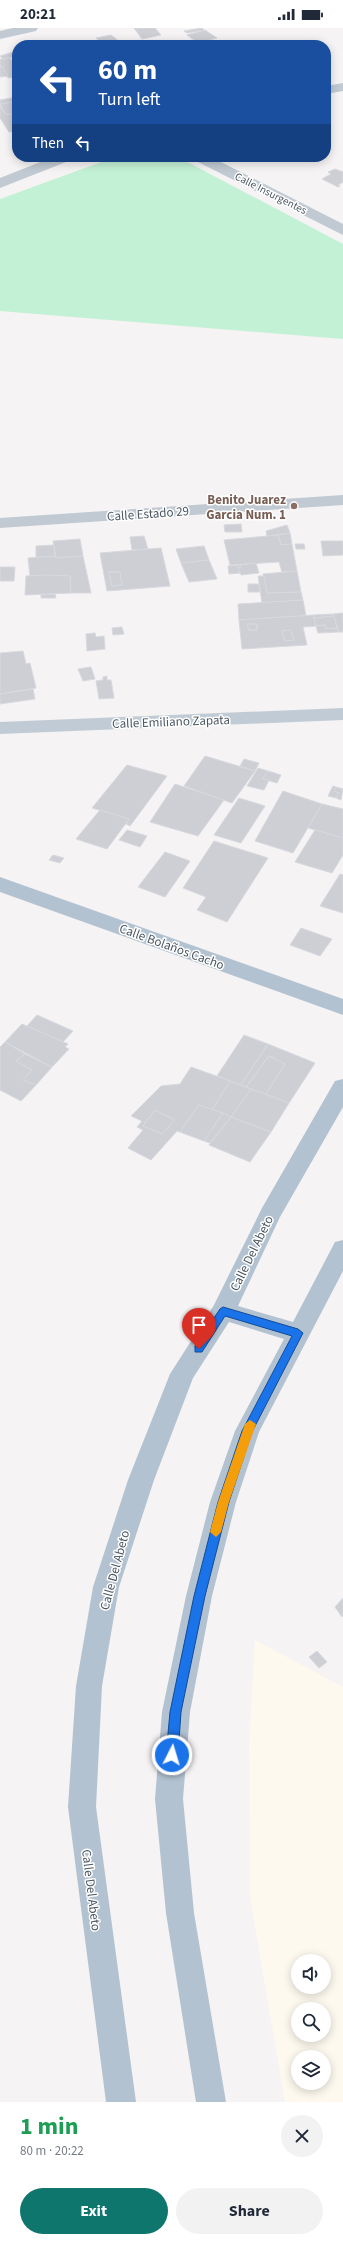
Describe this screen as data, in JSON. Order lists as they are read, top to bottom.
{
  "streets": {
    "main road": ["Calle Bolaños Cacho", "Calle Del Abeto"],
    "street": ["Calle Insurgentes", "Calle Estado 29", "Calle Emiliano Zapata"]
  },
  "places": ["Benito Juarez Garcia Num. 1"],
  "page": {
    "status": "20:21",
    "turn": ["60 m", "Turn left"],
    "then": "Then",
    "heading": ["1 min", "80 m · 20:22"],
    "buttons": ["Exit", "Share"]
  }
}
